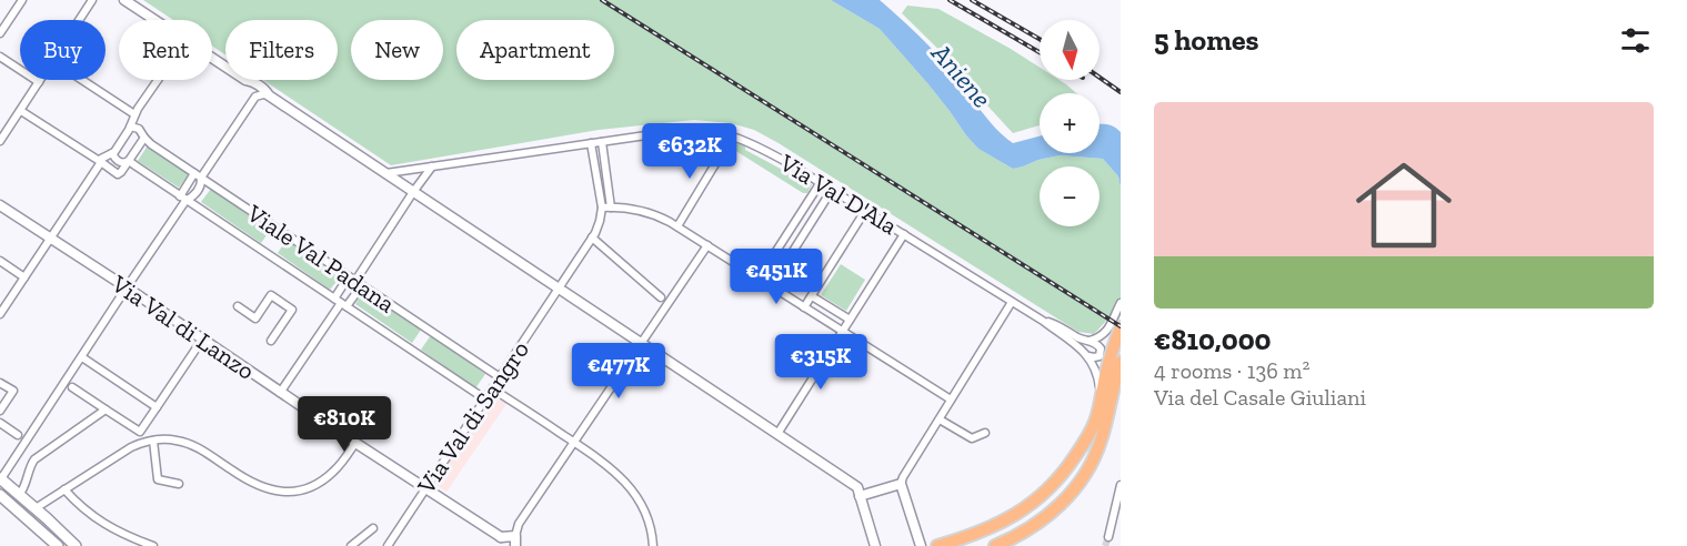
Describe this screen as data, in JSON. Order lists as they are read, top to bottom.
{
  "streets": {
    "street": [
      "Via Val D'Ala",
      "Viale Val Padana",
      "Via Val di Lanzo",
      "Via Val di Sangro"
    ]
  },
  "crossings": [
    ["Viale Val Padana", "Via Val di Sangro"],
    ["Via Val di Lanzo", "Via Val di Sangro"]
  ],
  "water": ["Aniene"],
  "north": "bottom",
  "page": {
    "heading": "5 homes",
    "map_buttons": ["+", "−"],
    "chip": [
      "Buy",
      "Rent",
      "Filters",
      "New",
      "Apartment"
    ],
    "list": [
      {
        "name": "€810,000",
        "note": "4 rooms · 136 m² · Via del Casale Giuliani"
      }
    ],
    "price": [
      "€632K",
      "€451K",
      "€315K",
      "€477K",
      "€810K"
    ]
  }
}
